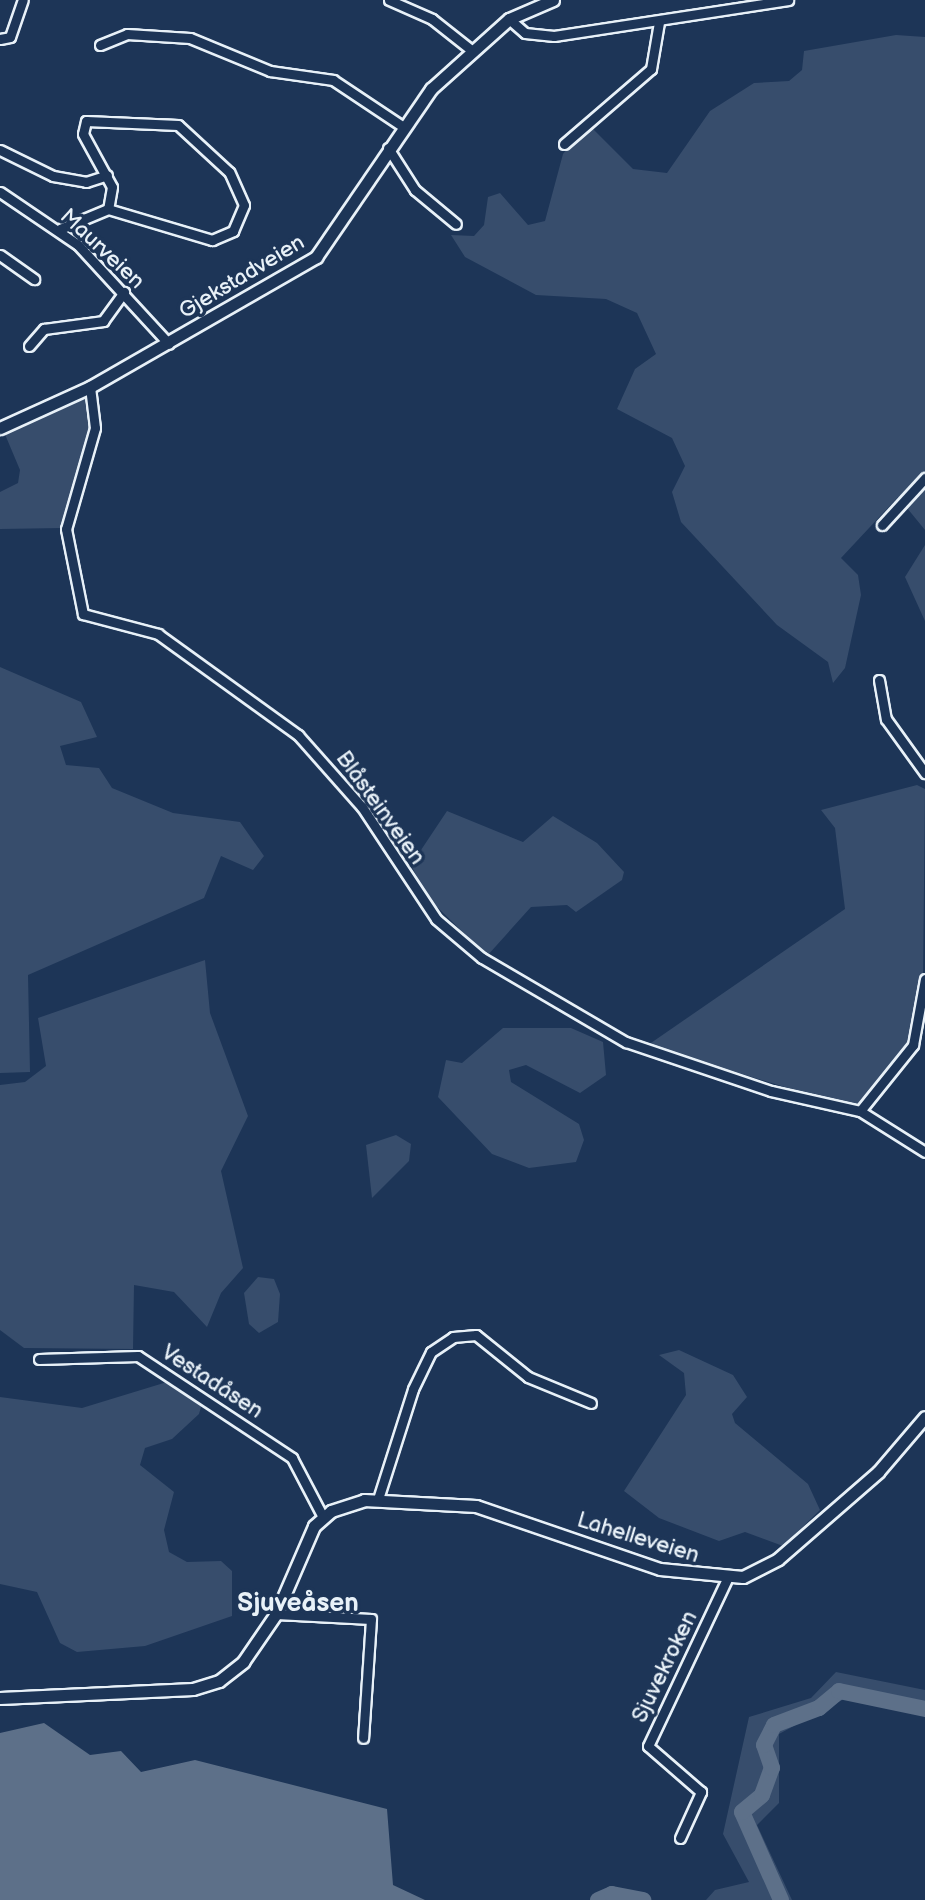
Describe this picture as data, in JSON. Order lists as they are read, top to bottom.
{
  "streets": {
    "street": [
      "Maurveien",
      "Gjekstadveien",
      "Blåsteinveien",
      "Vestadåsen",
      "Lahelleveien",
      "Sjuvekroken"
    ]
  },
  "crossings": [
    ["Maurveien", "Gjekstadveien"],
    ["Gjekstadveien", "Blåsteinveien"],
    ["Vestadåsen", "Lahelleveien"],
    ["Lahelleveien", "Sjuvekroken"]
  ],
  "districts": ["Sjuveåsen"]
}
